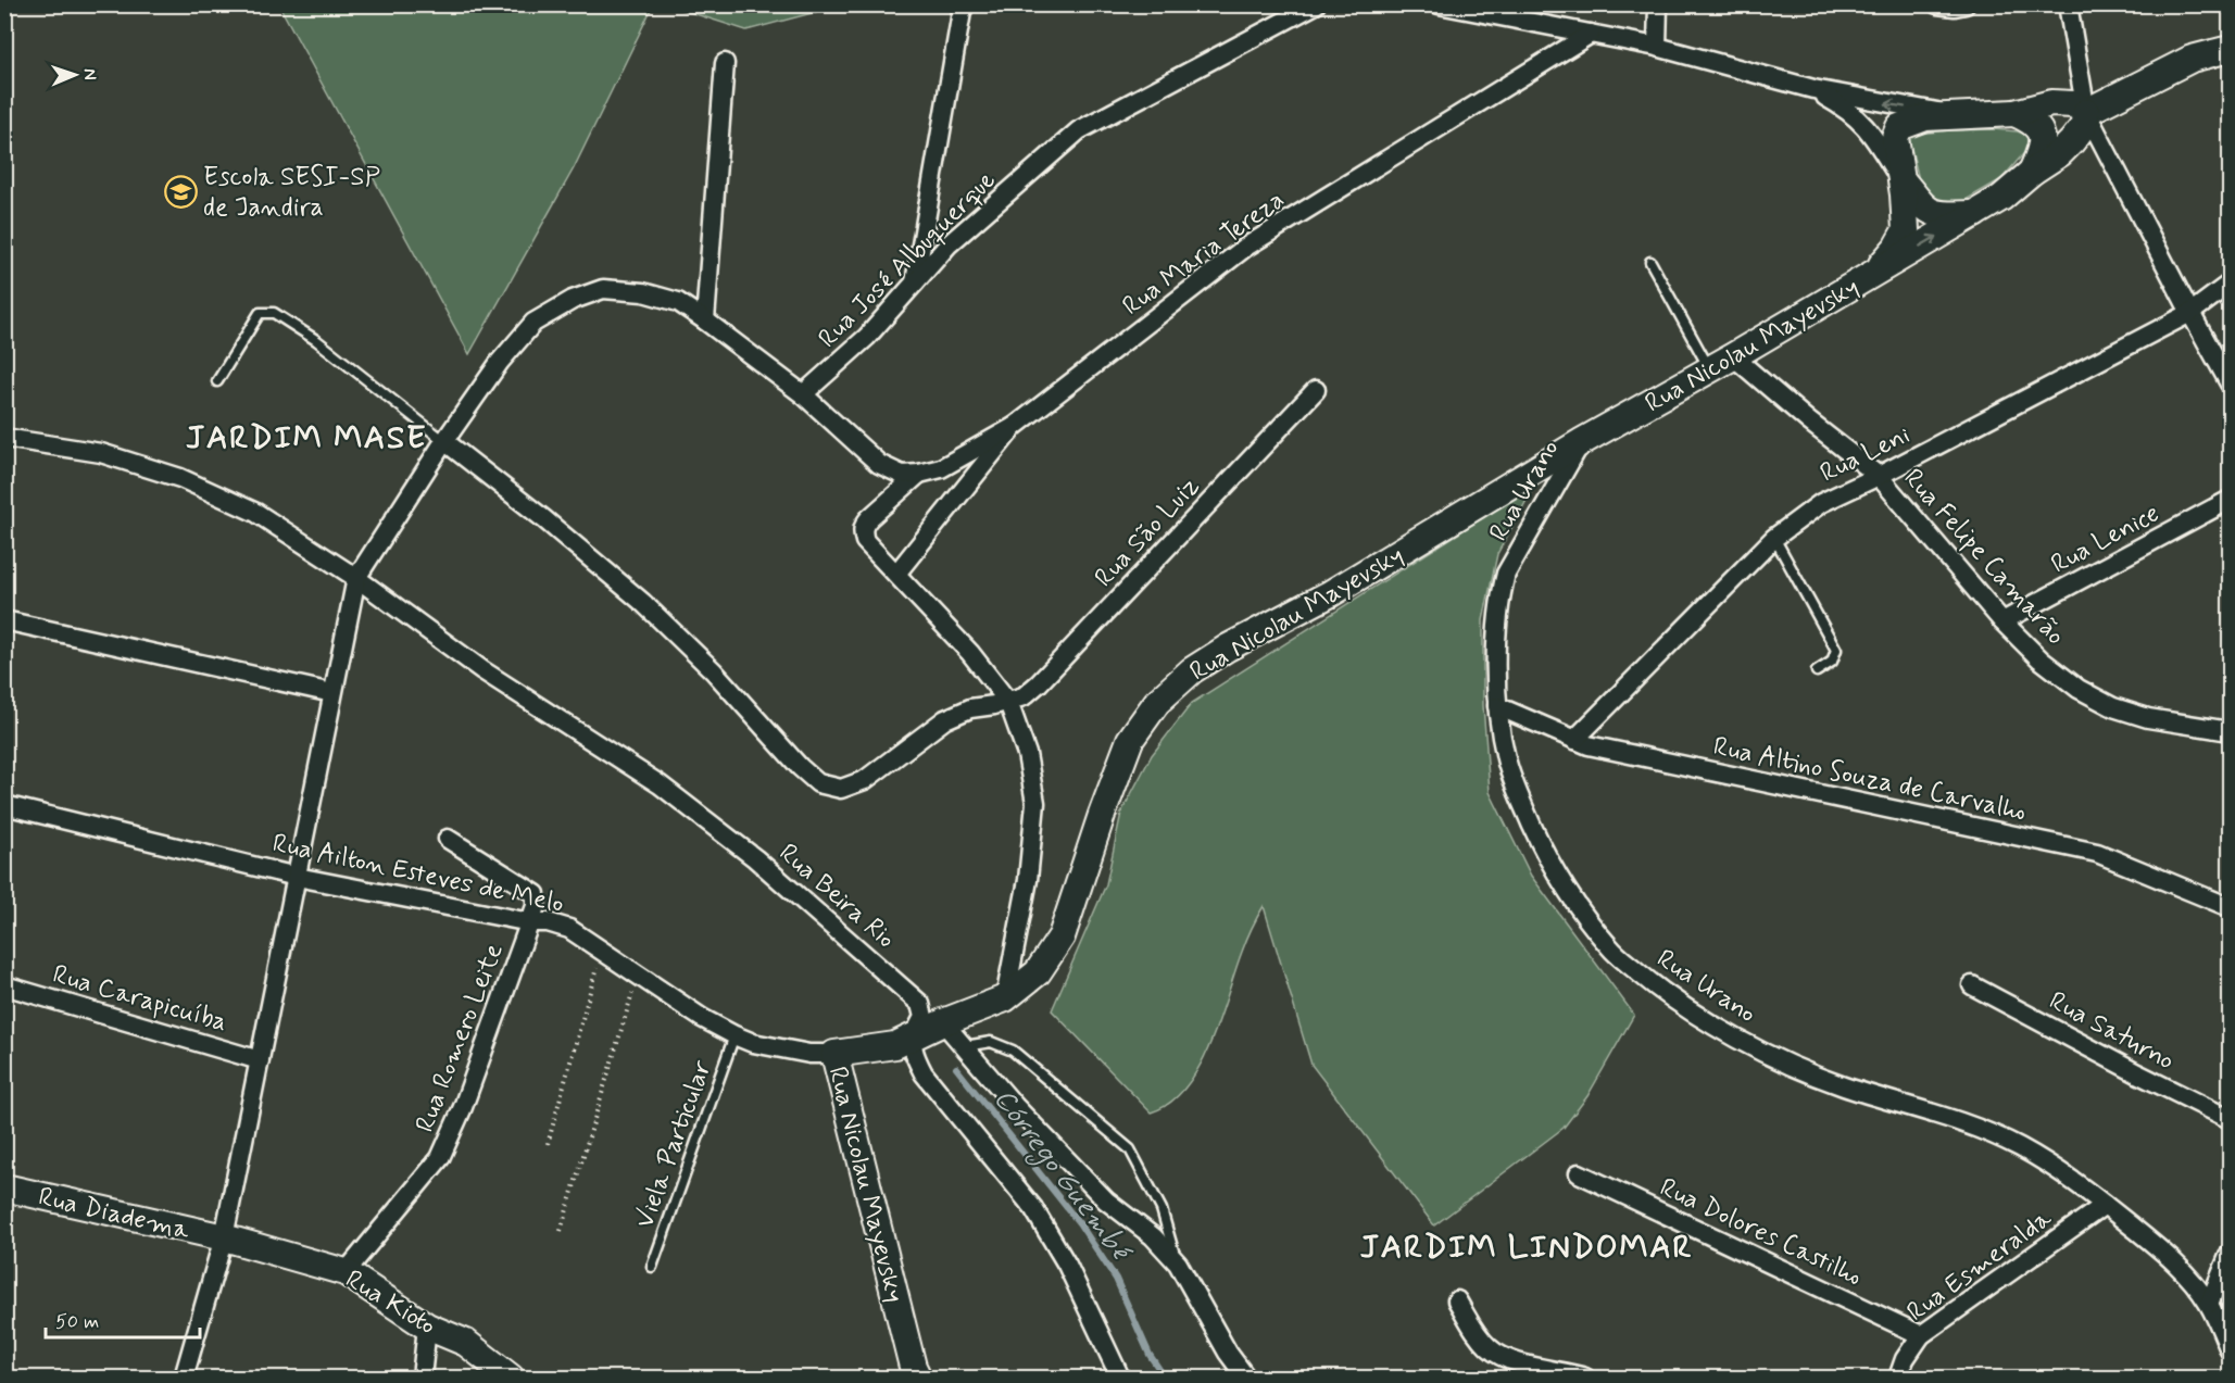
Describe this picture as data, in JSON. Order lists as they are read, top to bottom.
{
  "streets": {
    "street": [
      "Rua Maria Tereza",
      "Rua José Albuquerque",
      "Rua Nicolau Mayevsky",
      "Rua Leni",
      "Rua Urano",
      "Rua São Luiz",
      "Rua Lenice",
      "Rua Felipe Camarão",
      "Rua Altino Souza de Carvalho",
      "Rua Ailton Esteves de Melo",
      "Rua Beira Rio",
      "Rua Carapicuíba",
      "Rua Saturno",
      "Rua Romero Leite",
      "Rua Diadema",
      "Rua Dolores Castilho",
      "Rua Esmeralda",
      "Rua Kioto"
    ],
    "lane": ["Viela Particular"]
  },
  "crossings": [
    ["Rua Nicolau Mayevsky", "Rua Urano"],
    ["Rua Nicolau Mayevsky", "Rua Felipe Camarão"],
    ["Rua Nicolau Mayevsky", "Rua Ailton Esteves de Melo"],
    ["Rua Nicolau Mayevsky", "Rua Beira Rio"],
    ["Rua Leni", "Rua Felipe Camarão"],
    ["Rua Leni", "Rua Altino Souza de Carvalho"],
    ["Rua Urano", "Rua Altino Souza de Carvalho"],
    ["Rua Urano", "Rua Esmeralda"],
    ["Rua Lenice", "Rua Felipe Camarão"],
    ["Rua Ailton Esteves de Melo", "Rua Romero Leite"],
    ["Rua Ailton Esteves de Melo", "Viela Particular"],
    ["Rua Romero Leite", "Rua Kioto"],
    ["Rua Diadema", "Rua Kioto"],
    ["Rua Dolores Castilho", "Rua Esmeralda"]
  ],
  "districts": ["JARDIM MASE", "JARDIM LINDOMAR"],
  "water": ["Córrego Guembé"],
  "places": {
    "school or university": ["Escola SESI-SP de Jandira"]
  },
  "scale_bar": "50 m",
  "north": "right"
}
